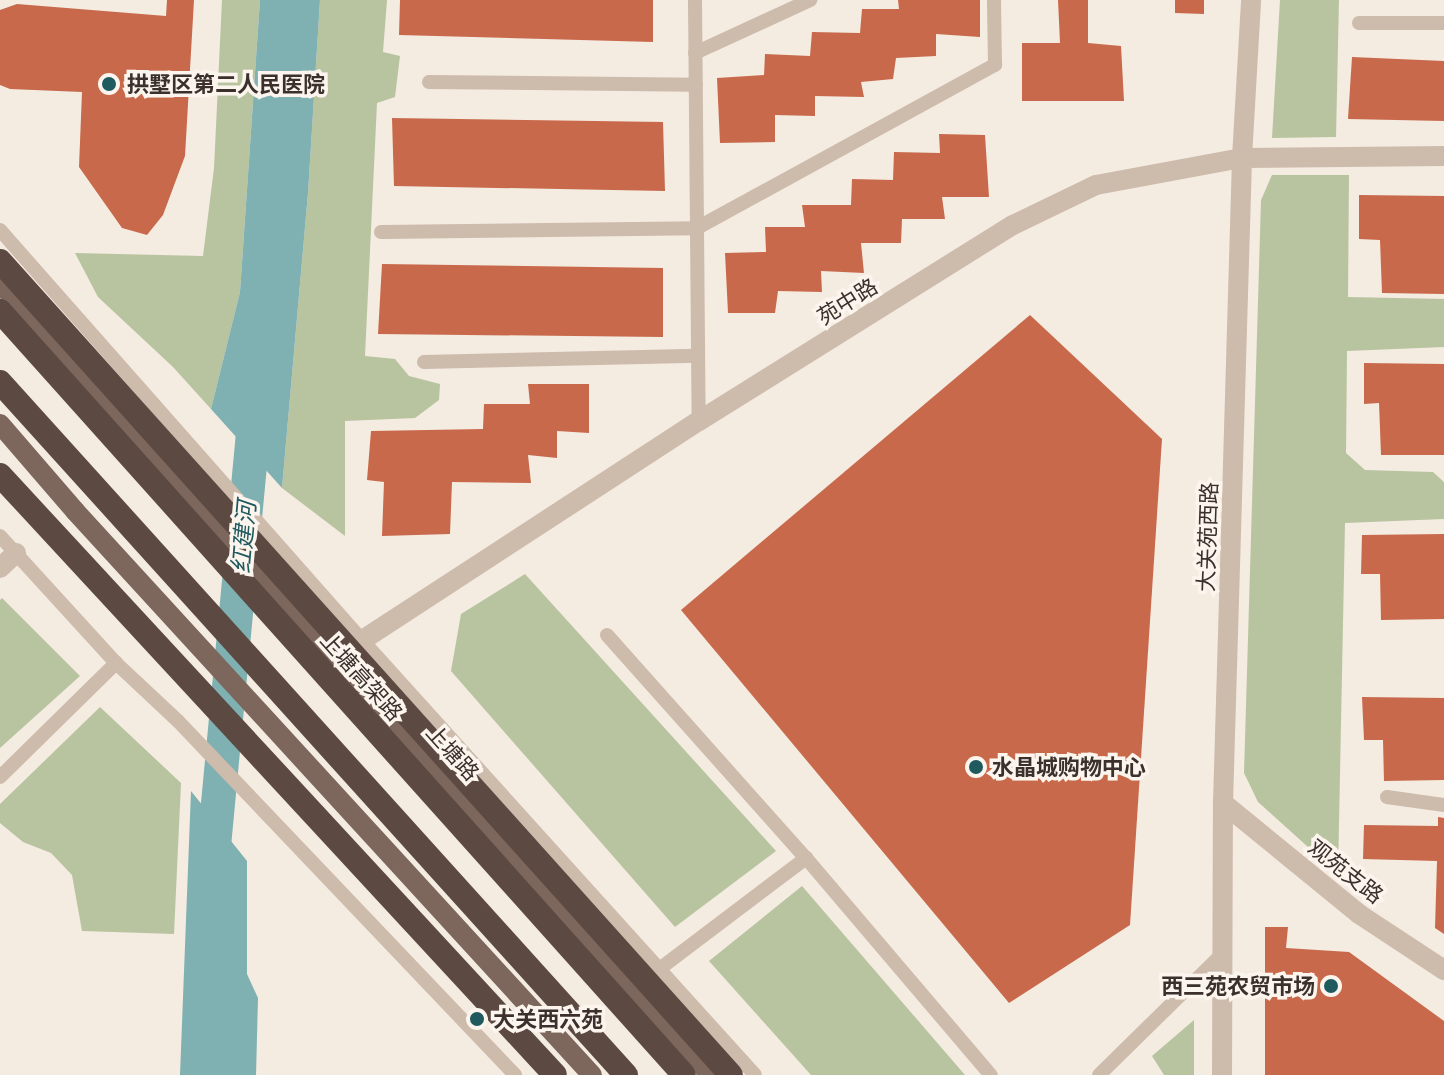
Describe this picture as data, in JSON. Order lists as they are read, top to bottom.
{
  "streets": {
    "highway": ["上塘高架路"],
    "main road": ["上塘路"],
    "street": ["苑中路", "大关苑西路", "观苑支路"]
  },
  "crossings": [
    ["苑中路", "大关苑西路"],
    ["苑中路", "上塘路"],
    ["大关苑西路", "观苑支路"]
  ],
  "water": ["红建河"],
  "places": [
    "拱墅区第二人民医院",
    "水晶城购物中心",
    "西三苑农贸市场",
    "大关西六苑"
  ]
}
